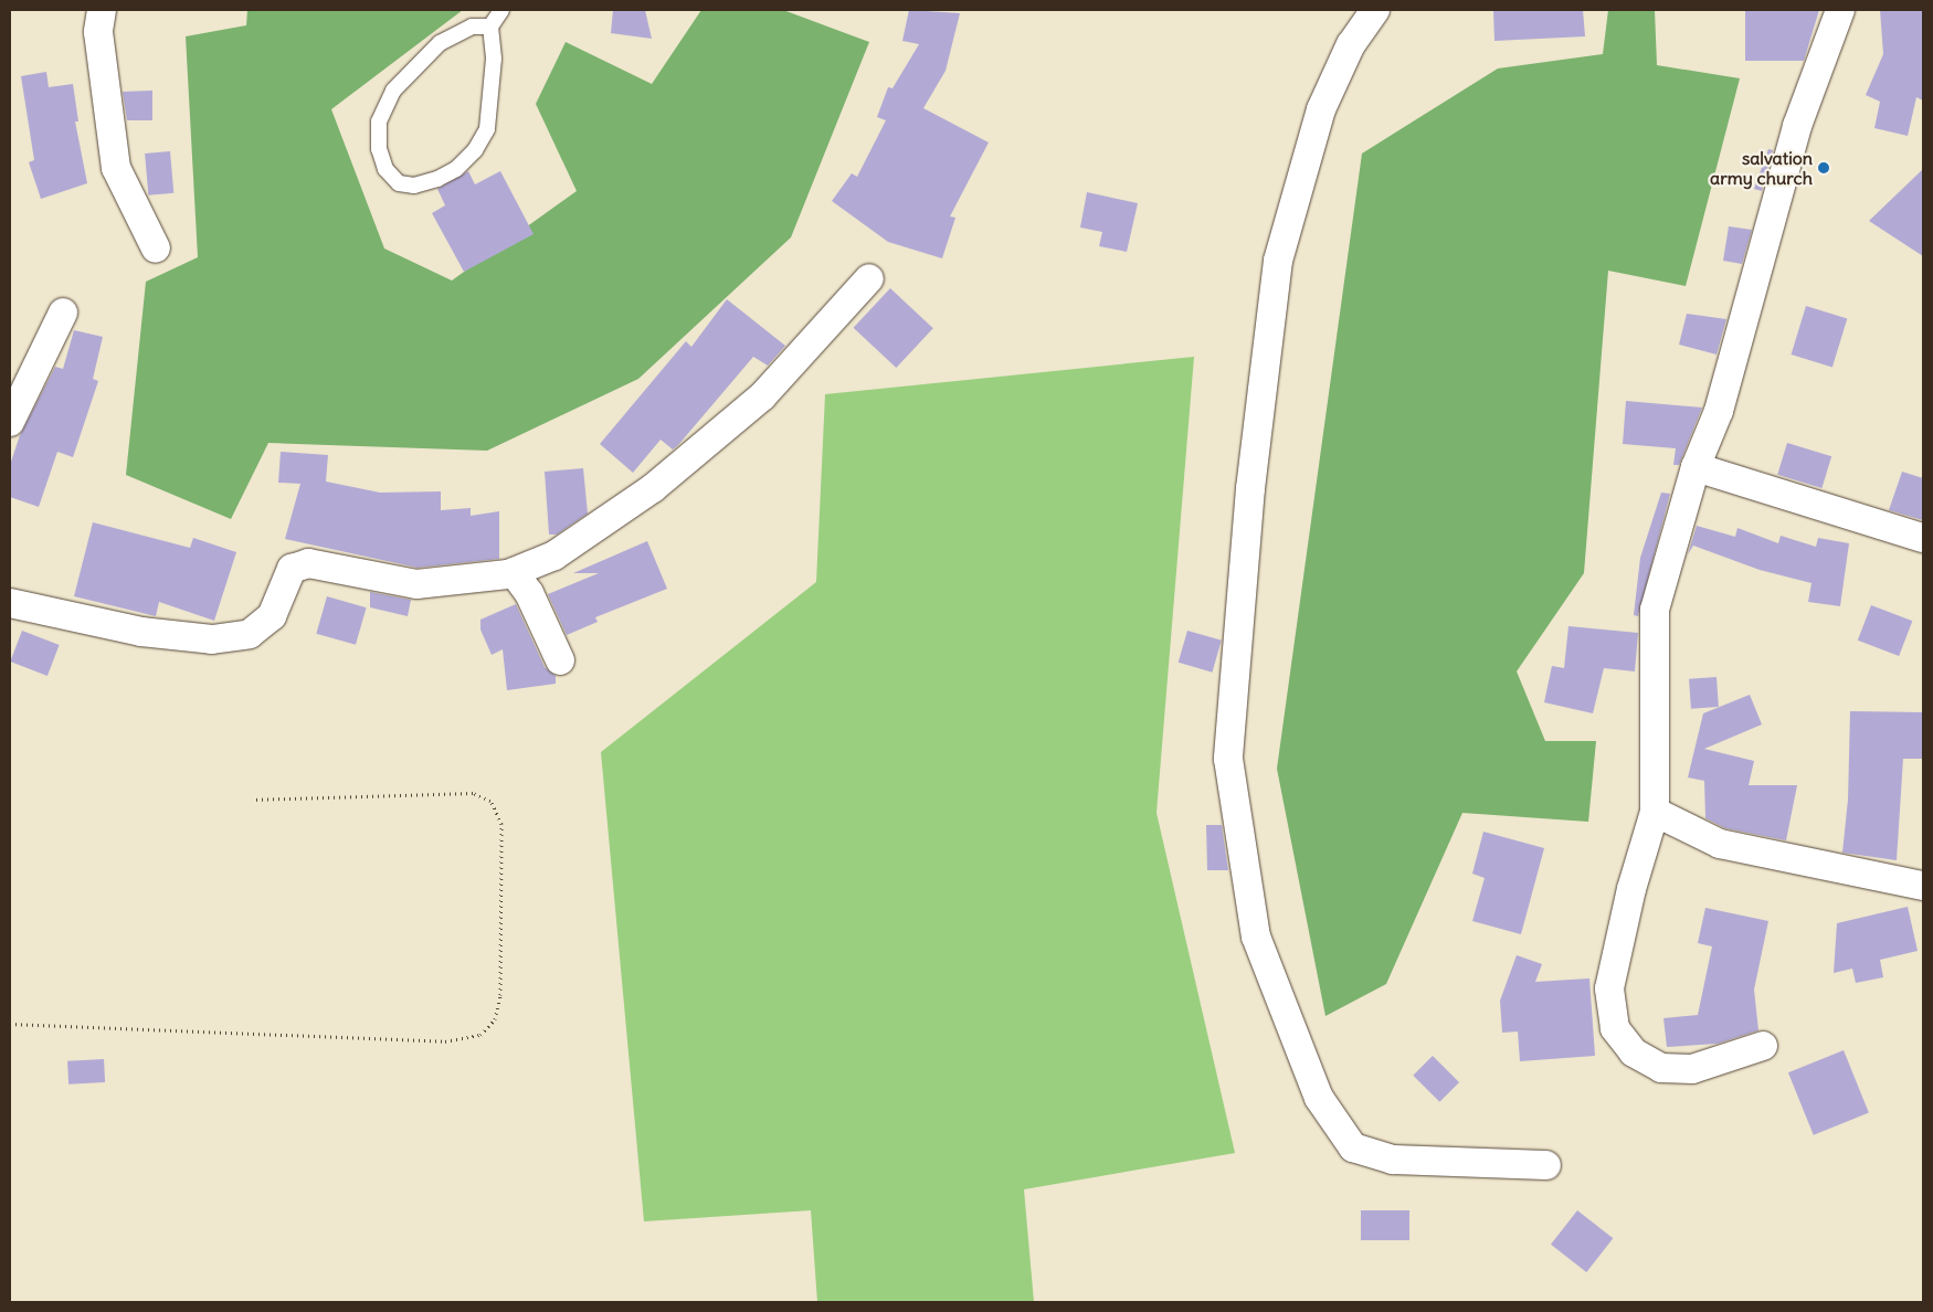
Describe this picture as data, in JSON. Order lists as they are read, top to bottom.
{
  "places": ["salvation army church"]
}
